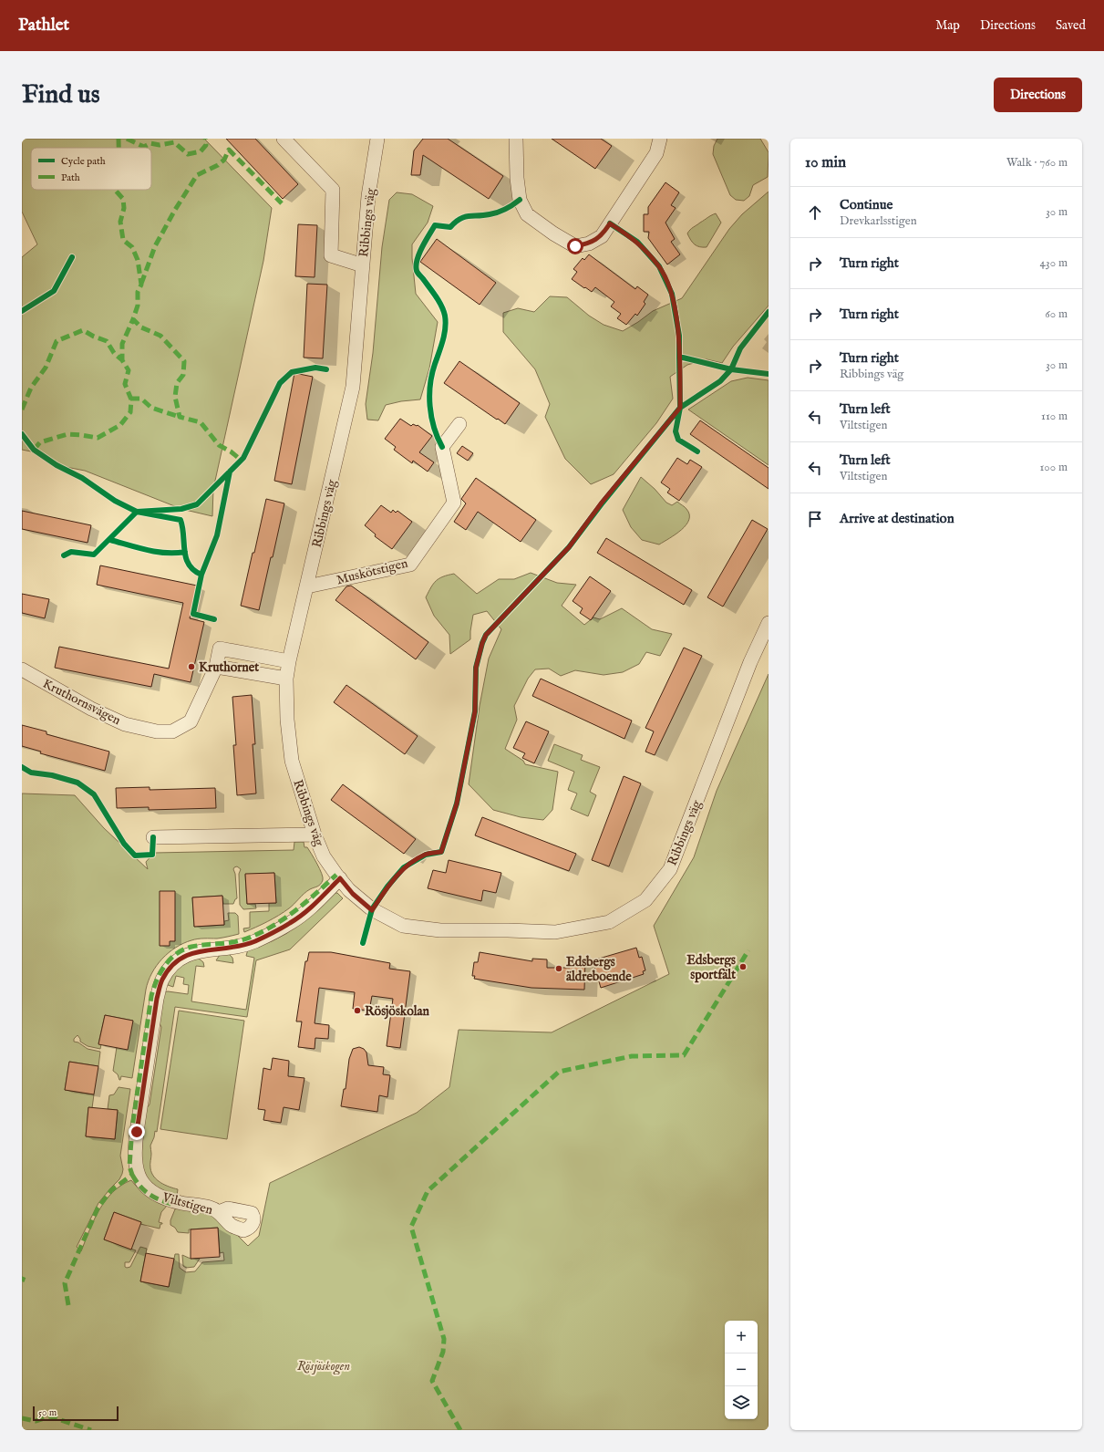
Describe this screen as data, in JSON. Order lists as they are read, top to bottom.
{
  "streets": {
    "street": [
      "Ribbings väg",
      "Muskötstigen",
      "Kruthornsvägen",
      "Viltstigen"
    ]
  },
  "crossings": [
    ["Ribbings väg", "Muskötstigen"],
    ["Ribbings väg", "Kruthornsvägen"],
    ["Ribbings väg", "Viltstigen"]
  ],
  "parks": ["Rösjöskogen"],
  "places": [
    "Kruthornet",
    "Edsbergs sportfält",
    "Edsbergs äldreboende",
    "Rösjöskolan"
  ],
  "legend": ["Cycle path", "Path"],
  "scale_bar": "50 m",
  "page": {
    "header": "Pathlet",
    "nav": ["Map", "Directions", "Saved"],
    "buttons": "Directions",
    "title": "Find us",
    "heading": ["10 min", "Walk · 760 m"],
    "list": [
      ["Continue", "Drevkarlsstigen", "30 m"],
      ["Turn right", "430 m"],
      ["Turn right", "60 m"],
      ["Turn right", "Ribbings väg", "30 m"],
      ["Turn left", "Viltstigen", "110 m"],
      ["Turn left", "Viltstigen", "100 m"],
      "Arrive at destination"
    ],
    "map_buttons": ["+", "−"],
    "scale": "50 m"
  }
}
